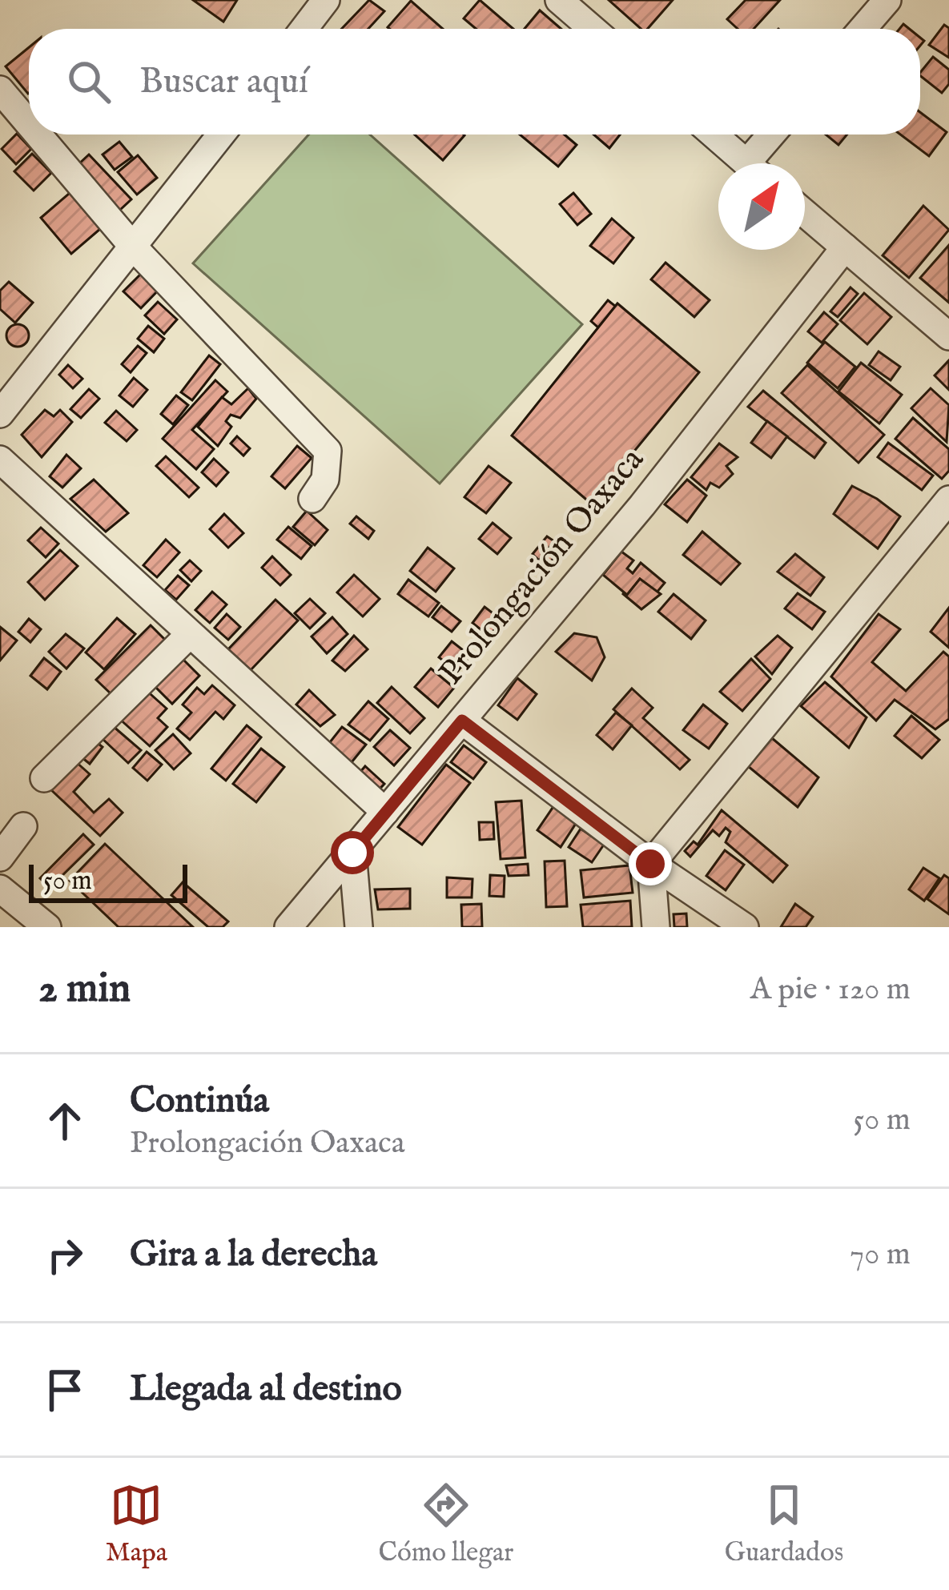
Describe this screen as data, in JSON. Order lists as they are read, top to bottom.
{
  "streets": {
    "street": ["Prolongación Oaxaca"]
  },
  "scale_bar": "50 m",
  "north": "top right",
  "page": {
    "search": "Buscar aquí",
    "scale": "50 m",
    "heading": ["2 min", "A pie · 120 m"],
    "list": [
      ["Continúa", "Prolongación Oaxaca", "50 m"],
      ["Gira a la derecha", "70 m"],
      "Llegada al destino"
    ],
    "nav": ["Mapa", "Cómo llegar", "Guardados"]
  }
}
